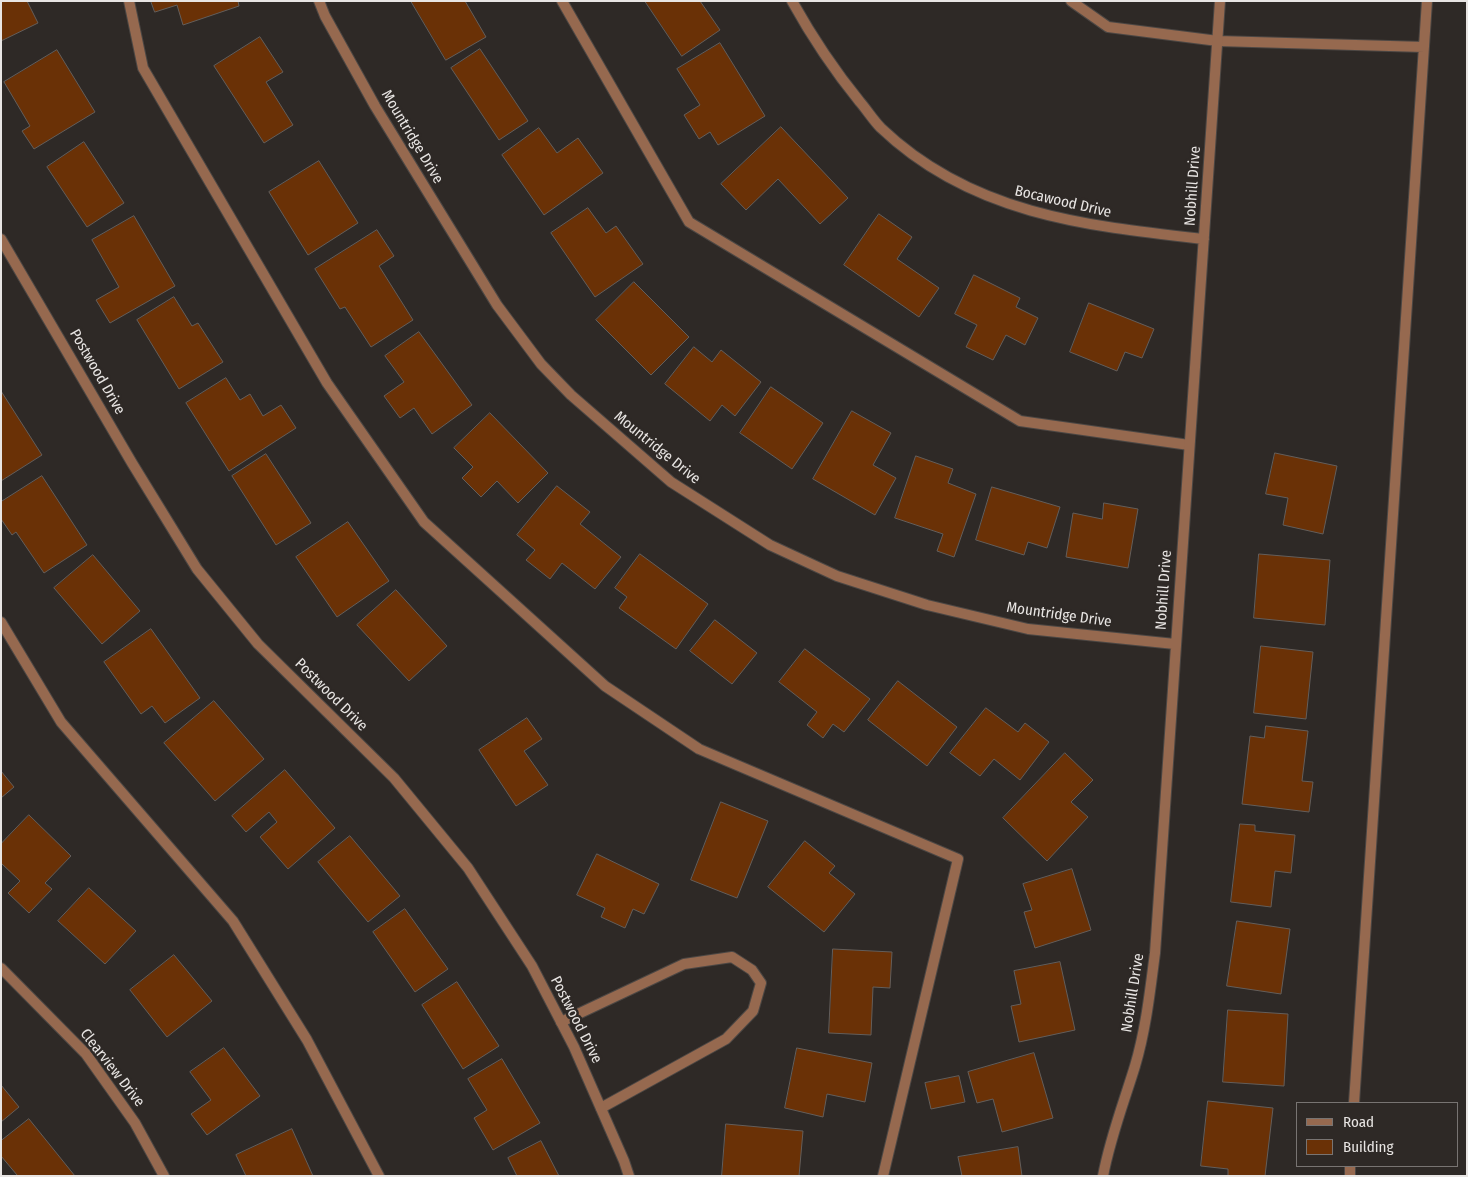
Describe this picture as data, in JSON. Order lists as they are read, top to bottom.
{
  "streets": {
    "street": [
      "Mountridge Drive",
      "Nobhill Drive",
      "Bocawood Drive",
      "Postwood Drive",
      "Clearview Drive"
    ]
  },
  "crossings": [
    ["Mountridge Drive", "Nobhill Drive"],
    ["Nobhill Drive", "Bocawood Drive"]
  ],
  "legend": ["Road", "Building"]
}
